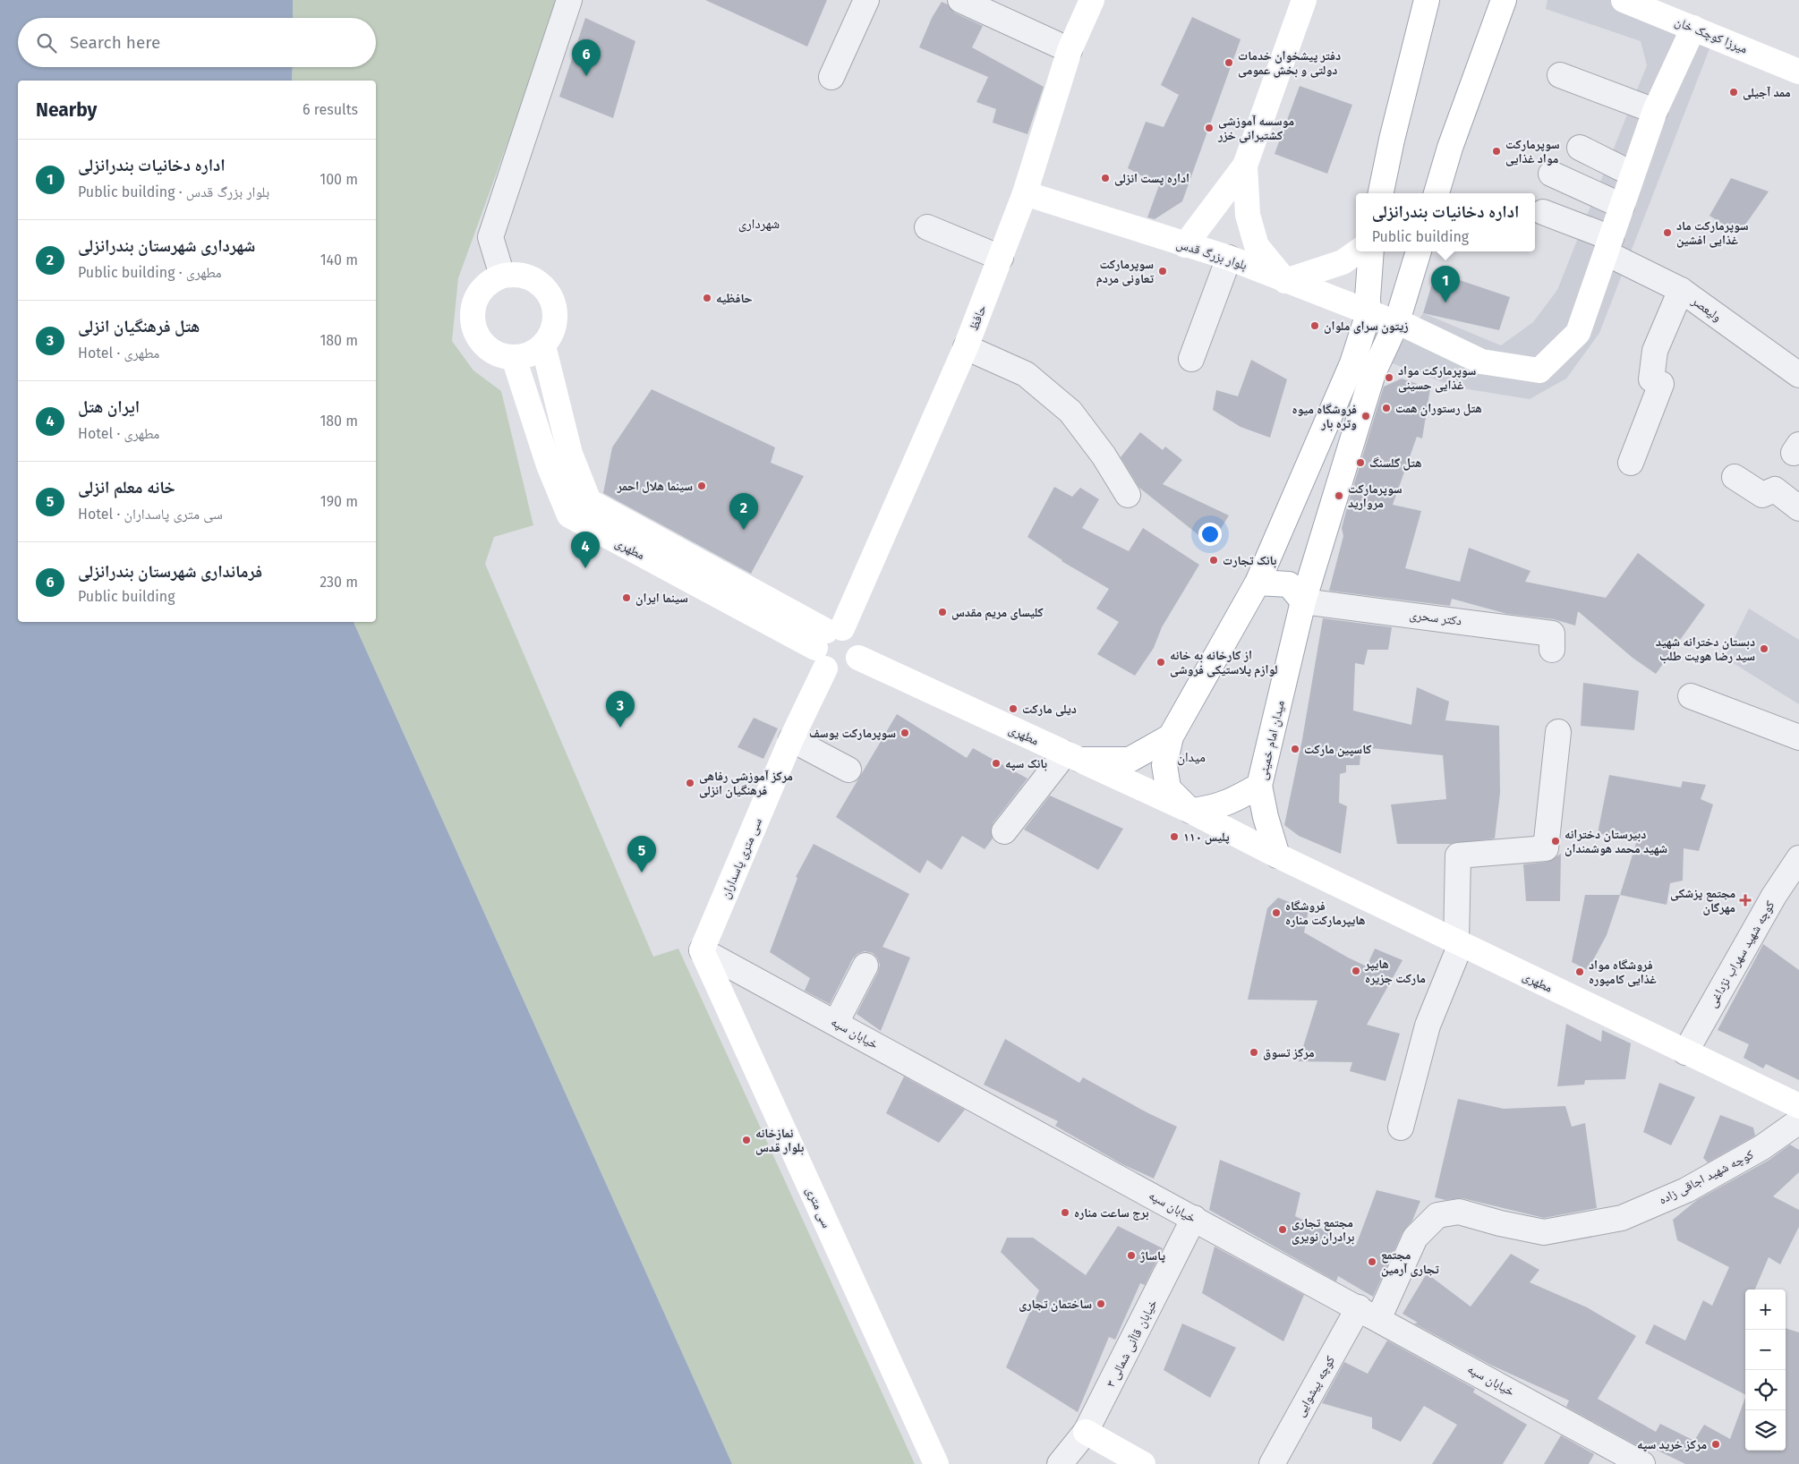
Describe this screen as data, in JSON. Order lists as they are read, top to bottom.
{
  "streets": {
    "street": [
      "میرزا کوچک خان",
      "بلوار بزرگ قدس",
      "ولیعصر",
      "حافظ",
      "مطهری",
      "دکتر سحری",
      "میدان امام خمینی",
      "سی متری پاسداران",
      "کوچه شهید سهراب نژداغی",
      "خیابان سپه",
      "کوچه شهید اجاقی زاده",
      "سی متری",
      "خیابان قاآنی شمالی ۳",
      "کوچه پیشوایی"
    ]
  },
  "crossings": [
    ["بلوار بزرگ قدس", "ولیعصر"],
    ["بلوار بزرگ قدس", "حافظ"],
    ["بلوار بزرگ قدس", "میدان امام خمینی"],
    ["حافظ", "مطهری"],
    ["حافظ", "سی متری پاسداران"],
    ["مطهری", "میدان امام خمینی"],
    ["مطهری", "سی متری پاسداران"],
    ["مطهری", "کوچه شهید سهراب نژداغی"],
    ["دکتر سحری", "میدان امام خمینی"],
    ["سی متری پاسداران", "خیابان سپه"],
    ["سی متری پاسداران", "سی متری"],
    ["خیابان سپه", "کوچه شهید اجاقی زاده"],
    ["خیابان سپه", "سی متری"],
    ["خیابان سپه", "خیابان قاآنی شمالی ۳"],
    ["خیابان سپه", "کوچه پیشوایی"],
    ["کوچه شهید اجاقی زاده", "کوچه پیشوایی"]
  ],
  "districts": ["شهرداری", "میدان"],
  "places": {
    "other": [
      "دفتر پیشخوان خدمات دولتی و بخش عمومی",
      "ممد آجیلی",
      "موسسه آموزشی کشتیرانی خزر",
      "سوپرمارکت مواد غذایی",
      "اداره پست انزلی",
      "سوپرمارکت ماد غذایی افشین",
      "سوپرمارکت تعاونی مردم",
      "حافظیه",
      "زيتون سرای ملوان",
      "سوپرمارکت مواد غذایی حسینی",
      "هتل رستوران همت",
      "فروشگاه میوه وتره بار",
      "هتل گلسنگ",
      "سینما هلال احمر",
      "سوپرمارکت مروارید",
      "بانک تجارت",
      "سینما ایران",
      "کلیسای مریم مقدس",
      "دبستان دخترانه شهید سید رضا هویت طلب",
      "از کارخانه به خانه لوازم پلاستیکی فروشی",
      "دیلی مارکت",
      "سوپرمارکت یوسف",
      "کاسپین مارکت",
      "بانک سپه",
      "مرکز آموزشی رفاهی فرهنگیان انزلی",
      "پلیس ۱۱۰",
      "دبیرستان دخترانه شهید محمد هوشمندان",
      "فروشگاه هایپرمارکت مناره",
      "هایپر مارکت جزیره",
      "فروشگاه مواد غذایی کامپوره",
      "مرکز تسوق",
      "نمازخانه بلوار قدس",
      "برج ساعت مناره",
      "مجتمع تجاری برادران نویری",
      "پاساژ",
      "مجتمع تجاری آرمین",
      "ساختمان تجاری",
      "مرکز خرید سپه"
    ],
    "health": ["مجتمع پزشکی مهرگان"]
  },
  "page": {
    "search": "Search here",
    "pins": [
      "6",
      "1",
      "2",
      "4",
      "3",
      "5"
    ],
    "heading": ["Nearby", "6 results"],
    "list": [
      {
        "mark": "1",
        "name": "اداره دخانیات بندرانزلی",
        "note": "Public building · بلوار بزرگ قدس",
        "value": "100 m"
      },
      {
        "mark": "2",
        "name": "شهرداری شهرستان بندرانزلی",
        "note": "Public building · مطهری",
        "value": "140 m"
      },
      {
        "mark": "3",
        "name": "هتل فرهنگیان انزلی",
        "note": "Hotel · مطهری",
        "value": "180 m"
      },
      {
        "mark": "4",
        "name": "ایران هتل",
        "note": "Hotel · مطهری",
        "value": "180 m"
      },
      {
        "mark": "5",
        "name": "خانه معلم انزلی",
        "note": "Hotel · سی متری پاسداران",
        "value": "190 m"
      },
      {
        "mark": "6",
        "name": "فرمانداری شهرستان بندرانزلی",
        "note": "Public building",
        "value": "230 m"
      }
    ],
    "popup": ["اداره دخانیات بندرانزلی", "Public building"],
    "map_buttons": ["+", "−"]
  }
}
